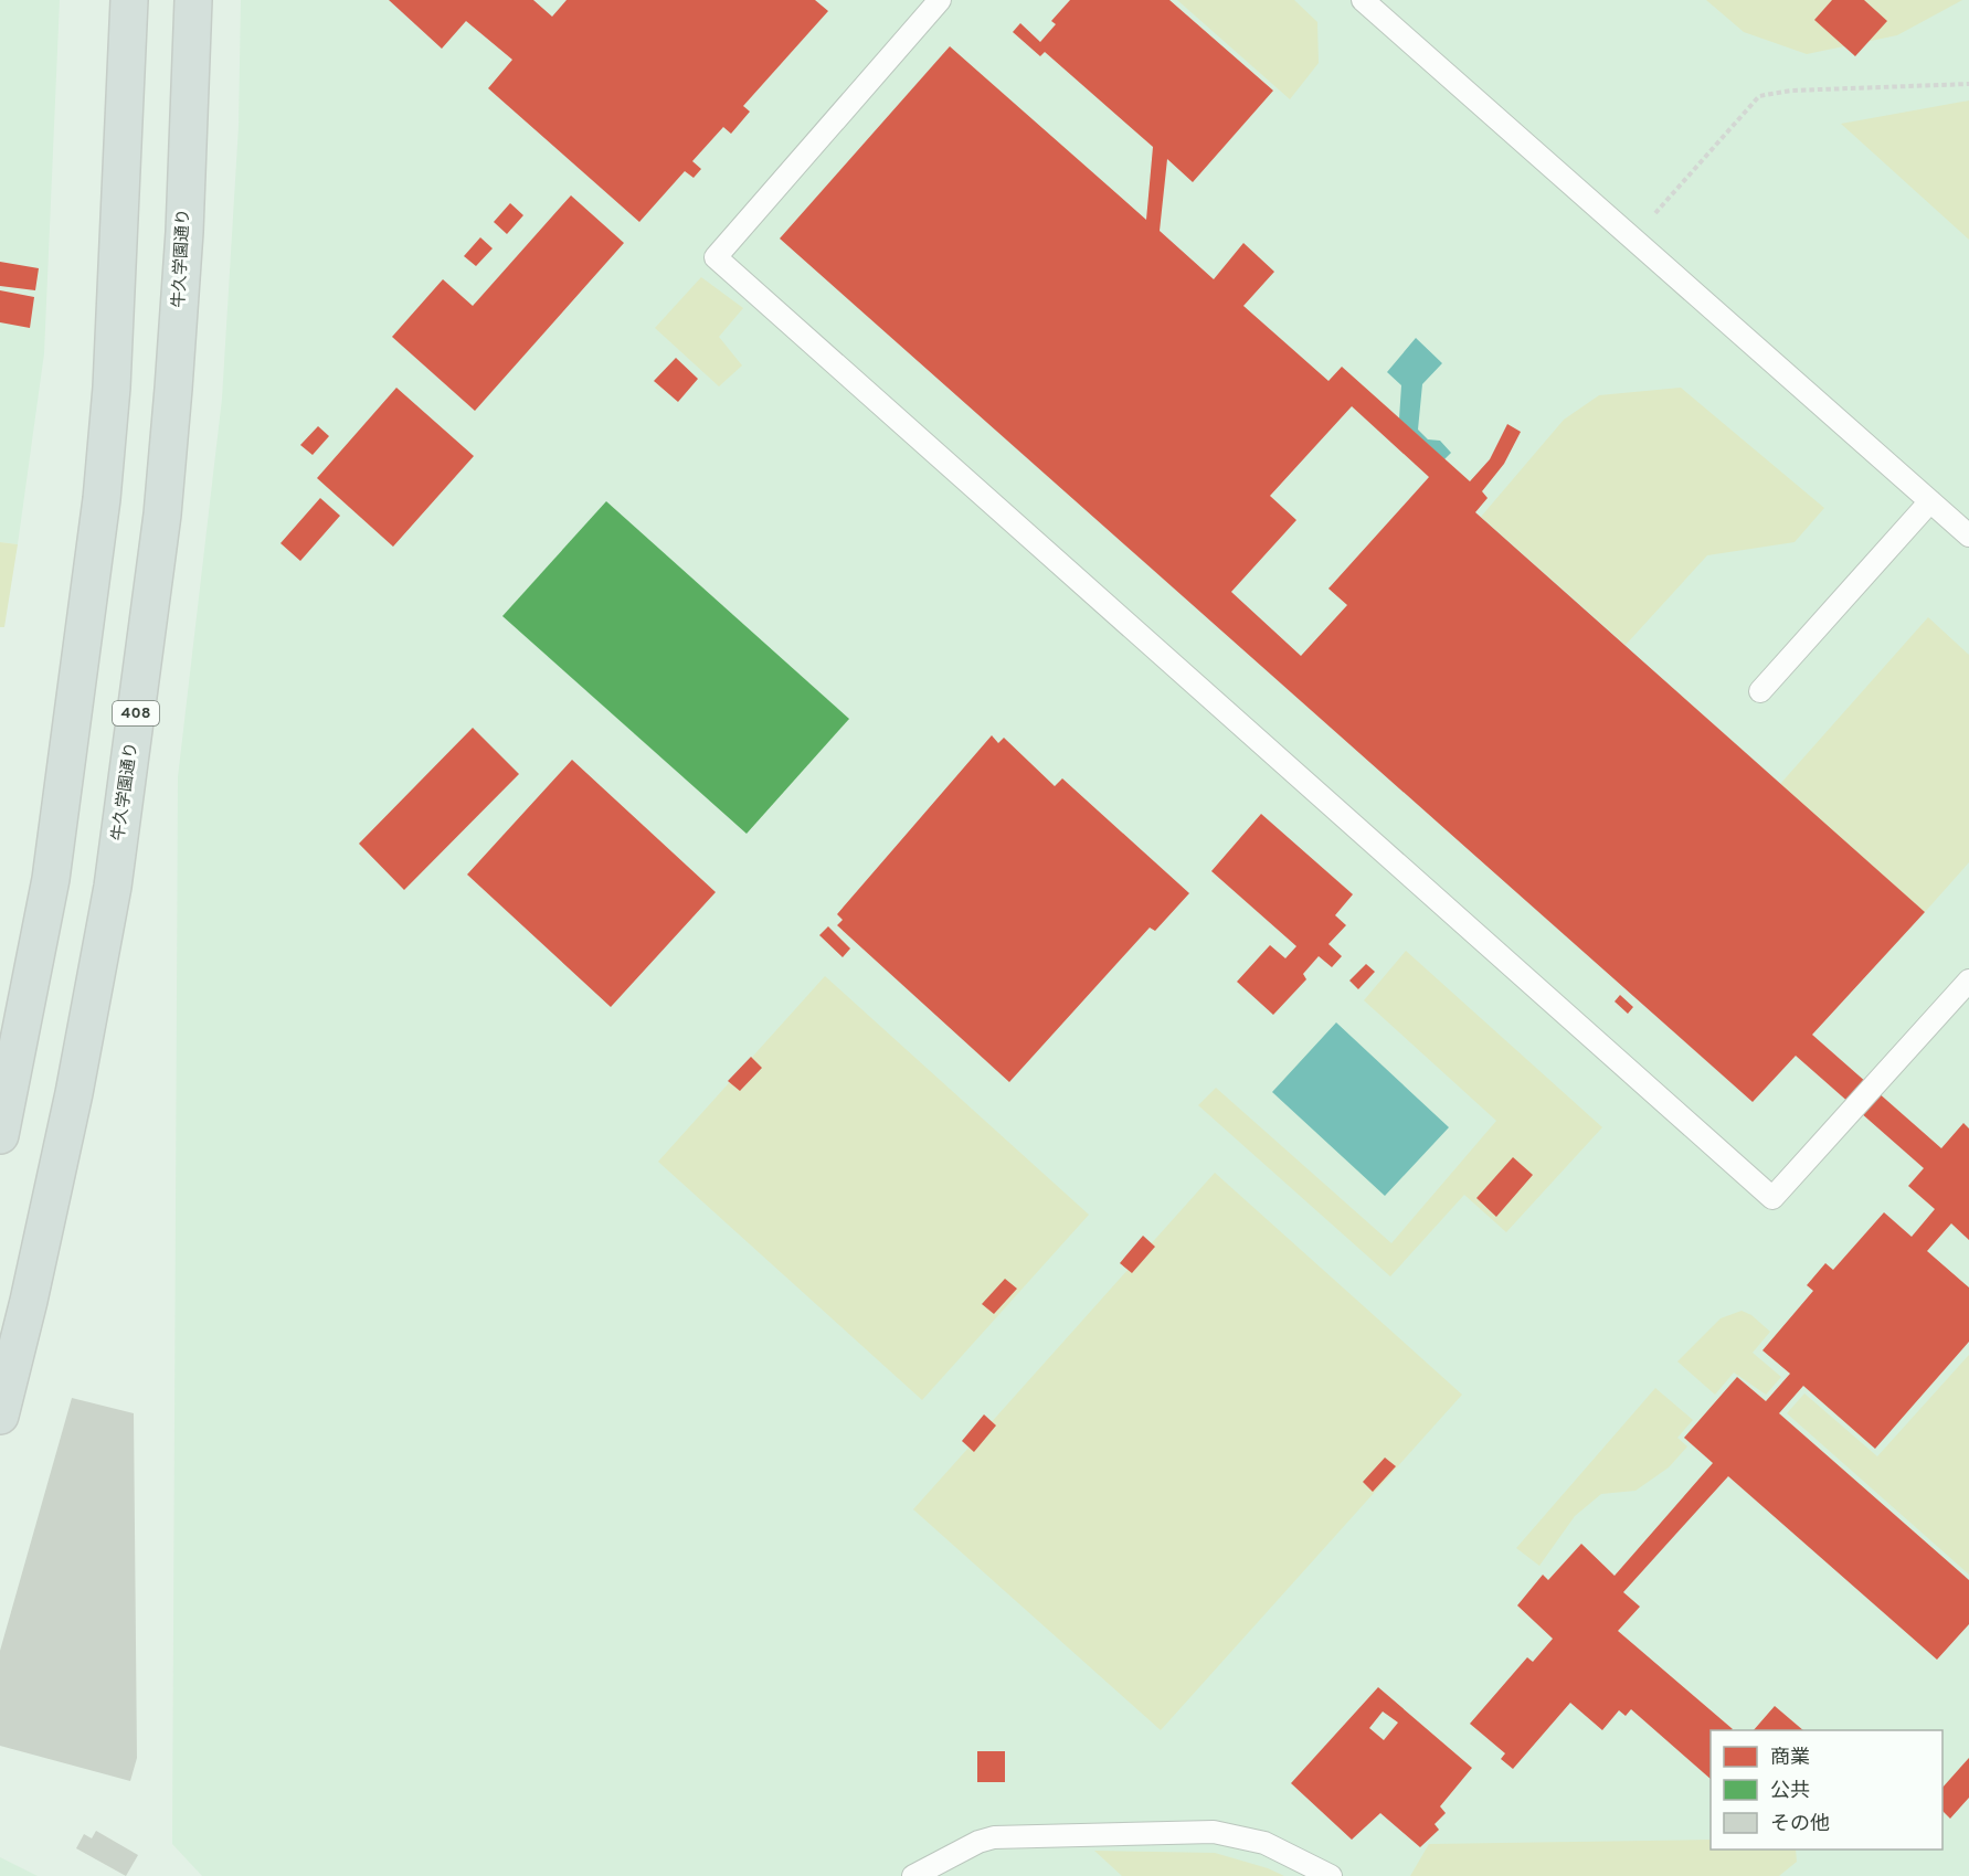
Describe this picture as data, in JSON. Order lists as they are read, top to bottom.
{
  "streets": {
    "highway": ["牛久学園通り", "408"]
  },
  "legend": ["商業", "公共", "その他"]
}
